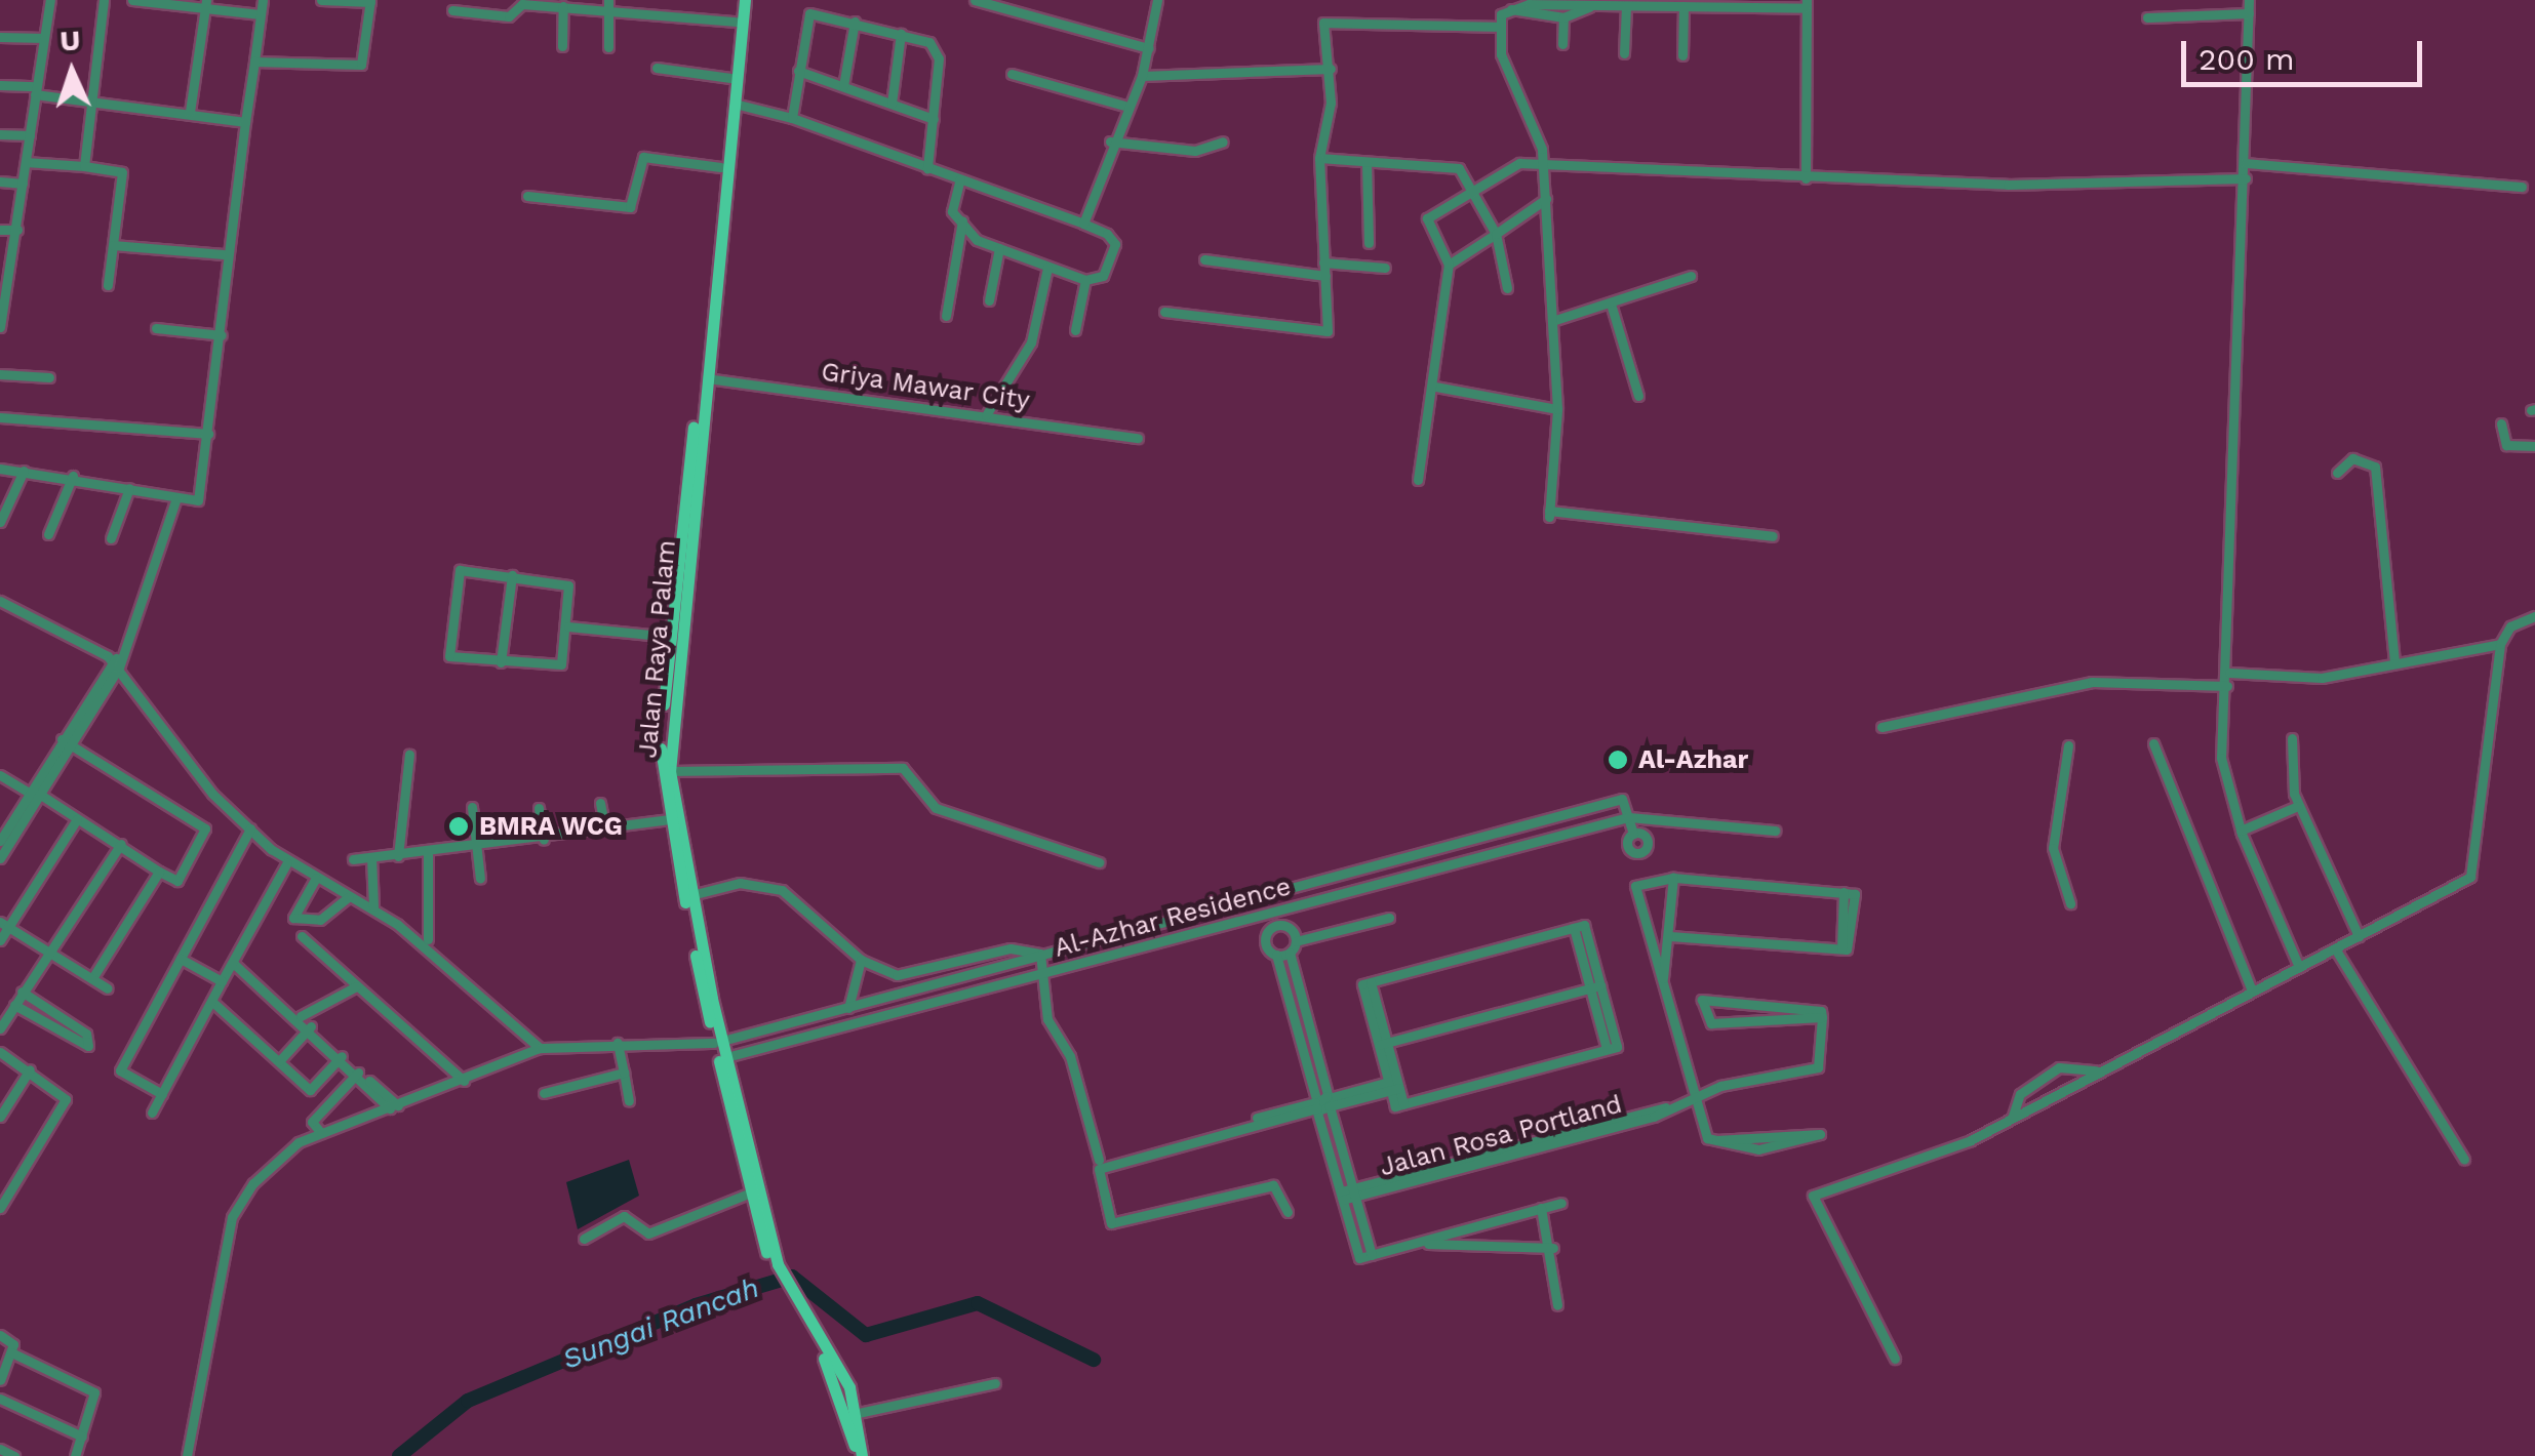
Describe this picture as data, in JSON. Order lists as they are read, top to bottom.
{
  "streets": {
    "main road": ["Jalan Raya Palam"],
    "street": ["Griya Mawar City", "Al-Azhar Residence", "Jalan Rosa Portland"]
  },
  "crossings": [
    ["Griya Mawar City", "Jalan Raya Palam"],
    ["Jalan Raya Palam", "Al-Azhar Residence"]
  ],
  "water": ["Sungai Rancah"],
  "places": ["Al-Azhar", "BMRA WCG"],
  "scale_bar": "200 m",
  "north": "top"
}
